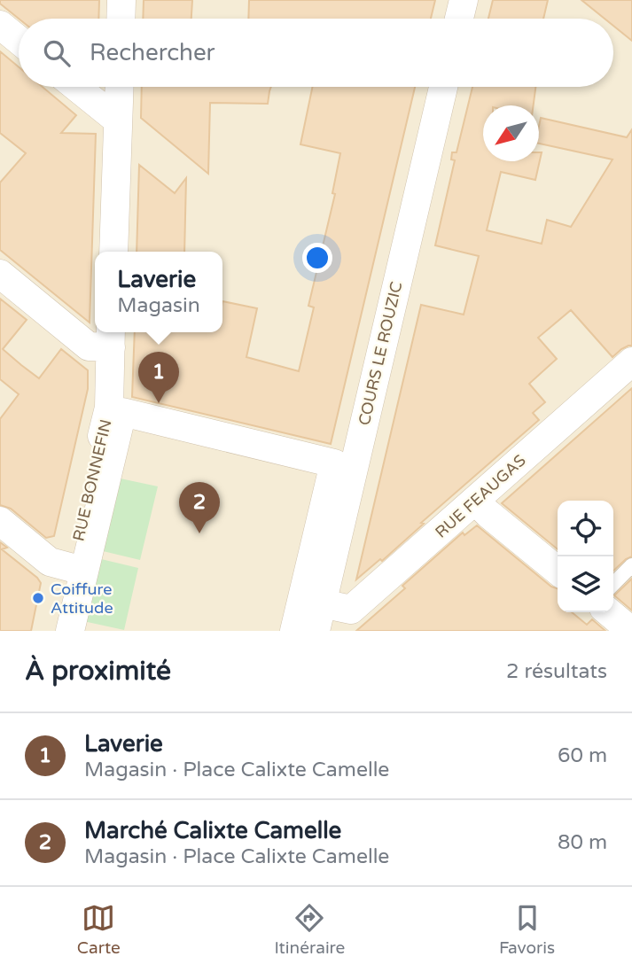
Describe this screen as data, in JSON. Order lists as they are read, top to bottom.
{
  "streets": {
    "street": ["COURS LE ROUZIC", "RUE BONNEFIN", "RUE FEAUGAS"]
  },
  "crossings": [
    ["COURS LE ROUZIC", "RUE FEAUGAS"]
  ],
  "places": ["Coiffure Attitude"],
  "north": "bottom left",
  "page": {
    "search": "Rechercher",
    "popup": ["Laverie", "Magasin"],
    "pins": ["1", "2"],
    "heading": ["À proximité", "2 résultats"],
    "list": [
      {
        "mark": "1",
        "name": "Laverie",
        "note": "Magasin · Place Calixte Camelle",
        "value": "60 m"
      },
      {
        "mark": "2",
        "name": "Marché Calixte Camelle",
        "note": "Magasin · Place Calixte Camelle",
        "value": "80 m"
      }
    ],
    "nav": ["Carte", "Itinéraire", "Favoris"]
  }
}
